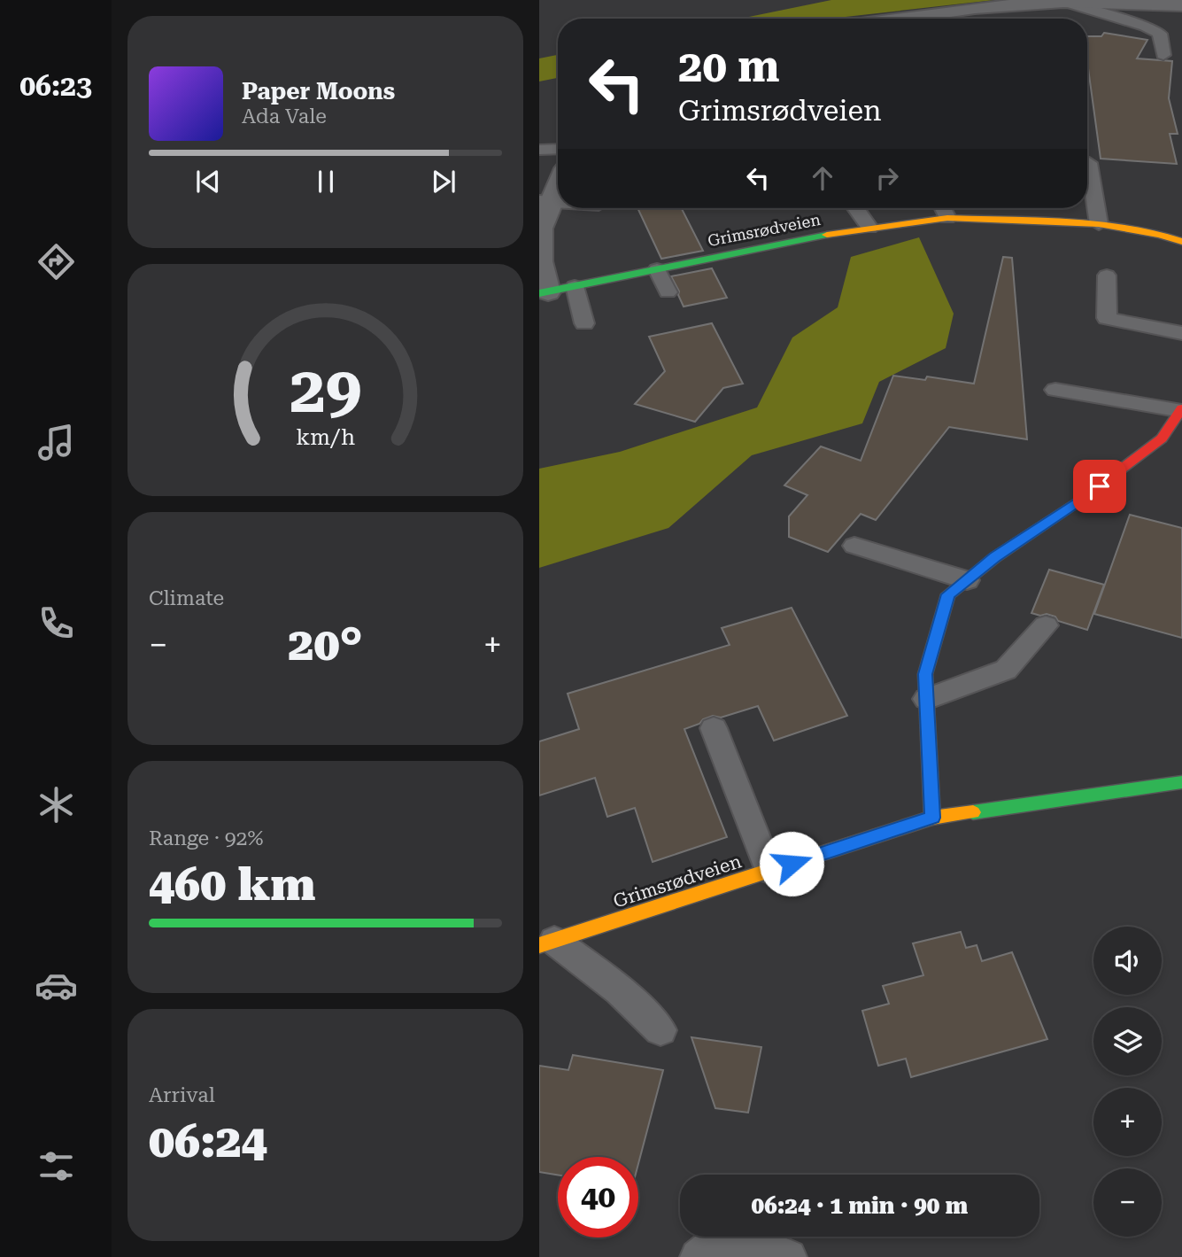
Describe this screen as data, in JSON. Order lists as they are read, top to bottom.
{
  "streets": {
    "street": ["Grimsrødveien"]
  },
  "page": {
    "tabs": "06:23",
    "turn": ["20 m", "Grimsrødveien"],
    "song": ["Paper Moons", "Ada Vale"],
    "tile": [
      "Climate",
      ["Range · 92%", "460 km"],
      ["Arrival", "06:24"]
    ],
    "heat": ["−", "20°", "+"],
    "map_buttons": ["+", "−"],
    "limit": "40",
    "trip": "06:24 · 1 min · 90 m",
    "gauge": ["29", "km/h"]
  }
}
